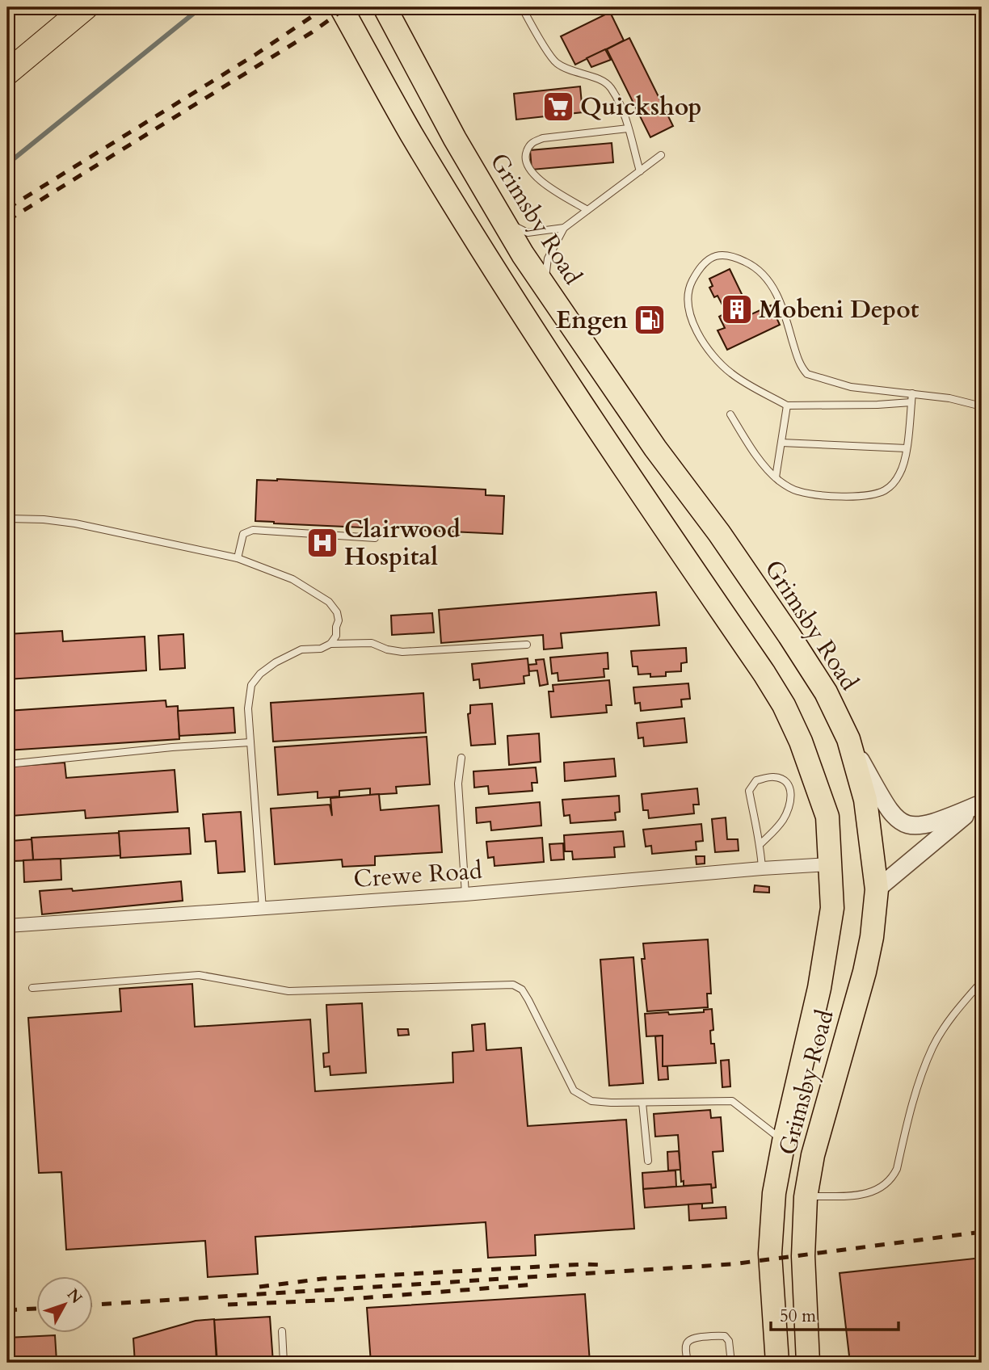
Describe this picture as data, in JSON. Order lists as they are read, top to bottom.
{
  "streets": {
    "highway": ["Grimsby Road"],
    "street": ["Crewe Road"]
  },
  "crossings": [
    ["Grimsby Road", "Crewe Road"]
  ],
  "places": {
    "supermarket": ["Quickshop"],
    "building": ["Mobeni Depot"],
    "fuel station": ["Engen"],
    "hospital": ["Clairwood Hospital"]
  },
  "scale_bar": "50 m",
  "north": "top right"
}
